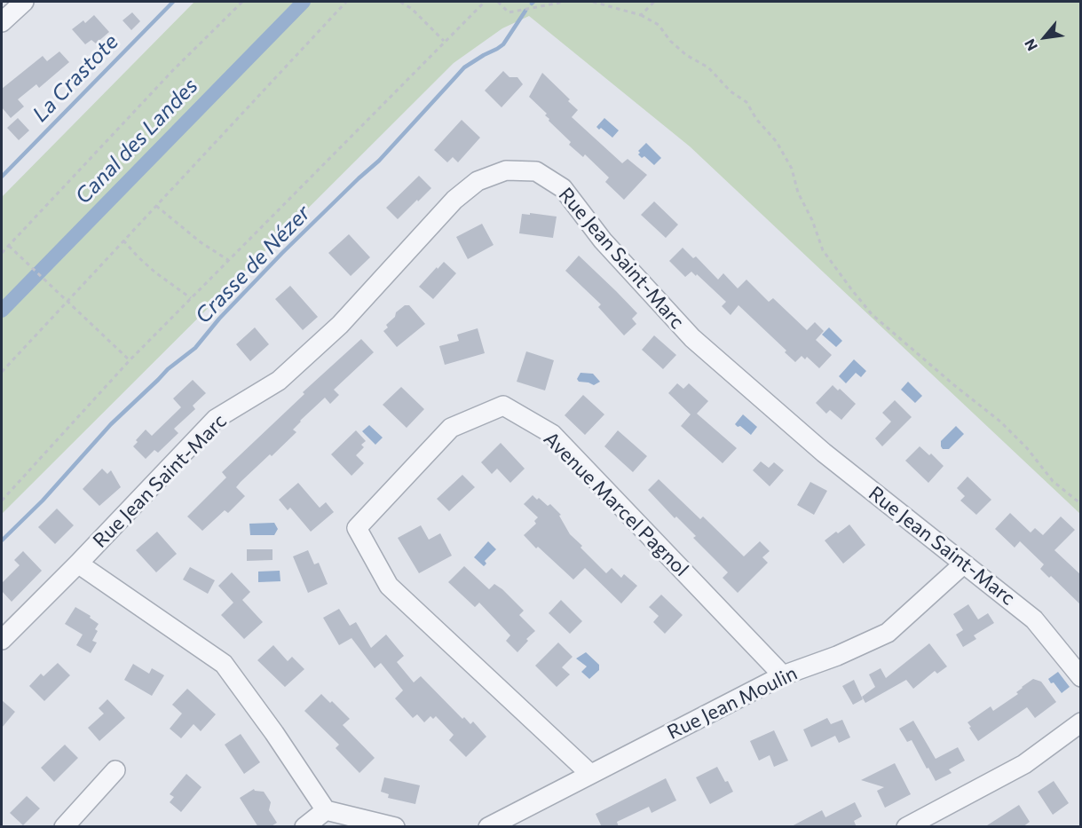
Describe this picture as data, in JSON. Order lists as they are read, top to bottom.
{
  "streets": {
    "street": ["Rue Jean Saint-Marc", "Avenue Marcel Pagnol", "Rue Jean Moulin"]
  },
  "crossings": [
    ["Rue Jean Saint-Marc", "Rue Jean Moulin"],
    ["Avenue Marcel Pagnol", "Rue Jean Moulin"]
  ],
  "water": ["La Crastote", "Canal des Landes", "Crasse de Nézer"],
  "north": "bottom left"
}
